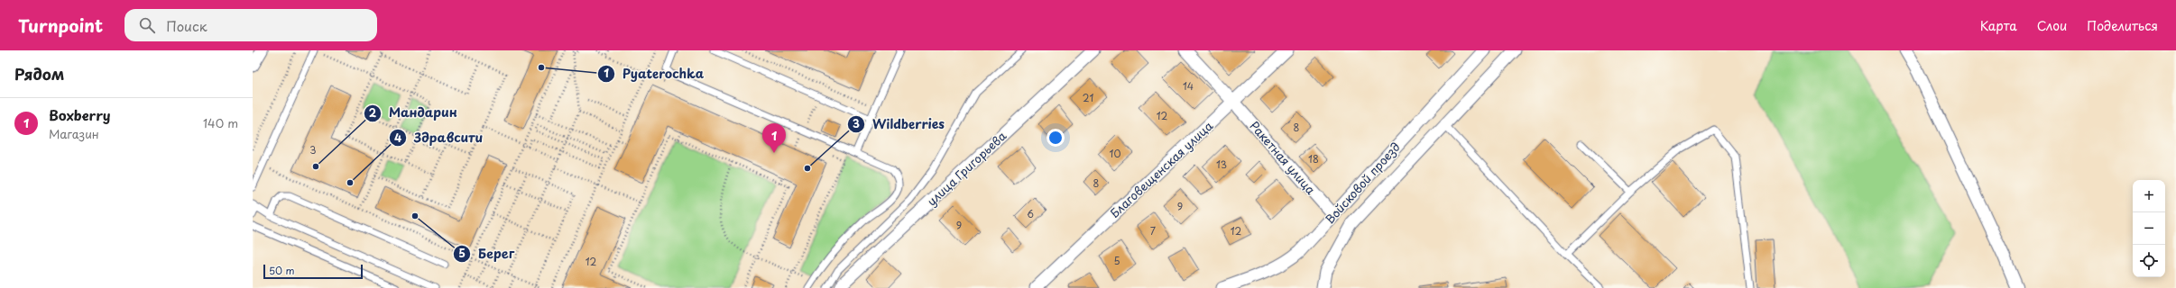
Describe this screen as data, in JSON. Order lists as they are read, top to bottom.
{
  "streets": {
    "street": [
      "Ракетная улица",
      "улица Григорьева",
      "Благовещенская улица",
      "Войсковой проезд"
    ]
  },
  "crossings": [
    ["Ракетная улица", "Благовещенская улица"],
    ["Ракетная улица", "Войсковой проезд"]
  ],
  "places": [
    "Pyaterochka",
    "Мандарин",
    "Wildberries",
    "Здравсити",
    "Берег"
  ],
  "house_numbers": [
    "14",
    "21",
    "12",
    "8",
    "3",
    "10",
    "18",
    "13",
    "8",
    "9",
    "6",
    "9",
    "7",
    "12",
    "5",
    "12"
  ],
  "scale_bar": "50 m",
  "page": {
    "header": "Turnpoint",
    "search": "Поиск",
    "nav": ["Карта", "Слои", "Поделиться"],
    "heading": "Рядом",
    "list": [
      {
        "mark": "1",
        "name": "Boxberry",
        "note": "Магазин",
        "value": "140 m"
      }
    ],
    "pins": "1",
    "map_buttons": ["+", "−"],
    "scale": "50 m"
  }
}
